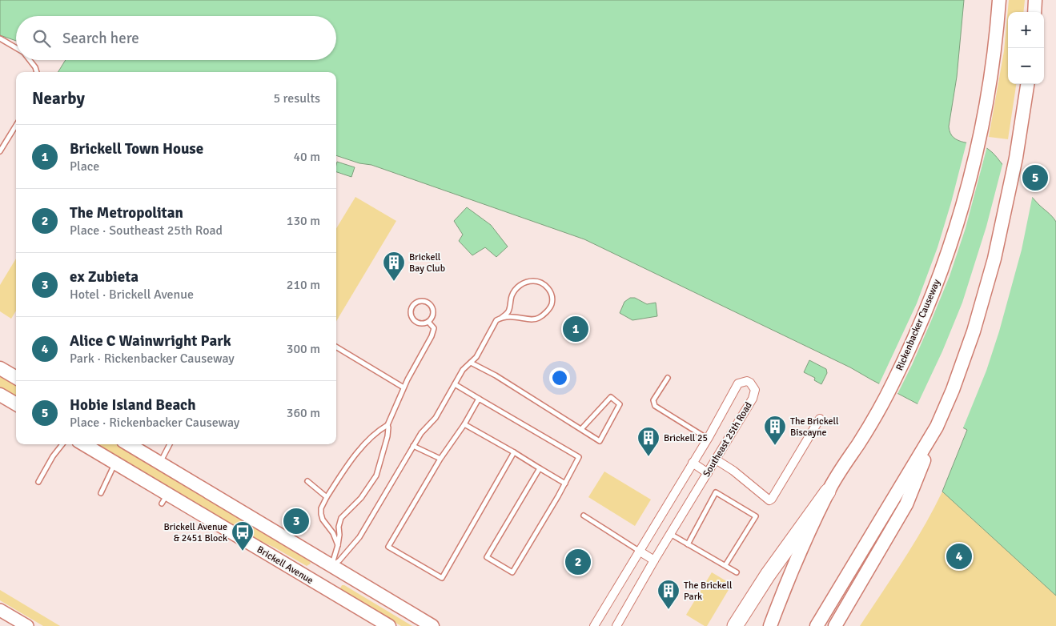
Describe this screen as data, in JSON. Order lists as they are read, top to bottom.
{
  "streets": {
    "main road": ["Rickenbacker Causeway", "Brickell Avenue"],
    "street": ["Southeast 25th Road"]
  },
  "places": {
    "building": [
      "Brickell Bay Club",
      "The Brickell Biscayne",
      "Brickell 25",
      "The Brickell Park"
    ],
    "bus stop": ["Brickell Avenue & 2451 Block"]
  },
  "page": {
    "map_buttons": ["+", "−"],
    "search": "Search here",
    "heading": ["Nearby", "5 results"],
    "list": [
      {
        "mark": "1",
        "name": "Brickell Town House",
        "note": "Place",
        "value": "40 m"
      },
      {
        "mark": "2",
        "name": "The Metropolitan",
        "note": "Place · Southeast 25th Road",
        "value": "130 m"
      },
      {
        "mark": "3",
        "name": "ex Zubieta",
        "note": "Hotel · Brickell Avenue",
        "value": "210 m"
      },
      {
        "mark": "4",
        "name": "Alice C Wainwright Park",
        "note": "Park · Rickenbacker Causeway",
        "value": "300 m"
      },
      {
        "mark": "5",
        "name": "Hobie Island Beach",
        "note": "Place · Rickenbacker Causeway",
        "value": "360 m"
      }
    ],
    "pins": [
      "5",
      "1",
      "3",
      "4",
      "2"
    ]
  }
}
